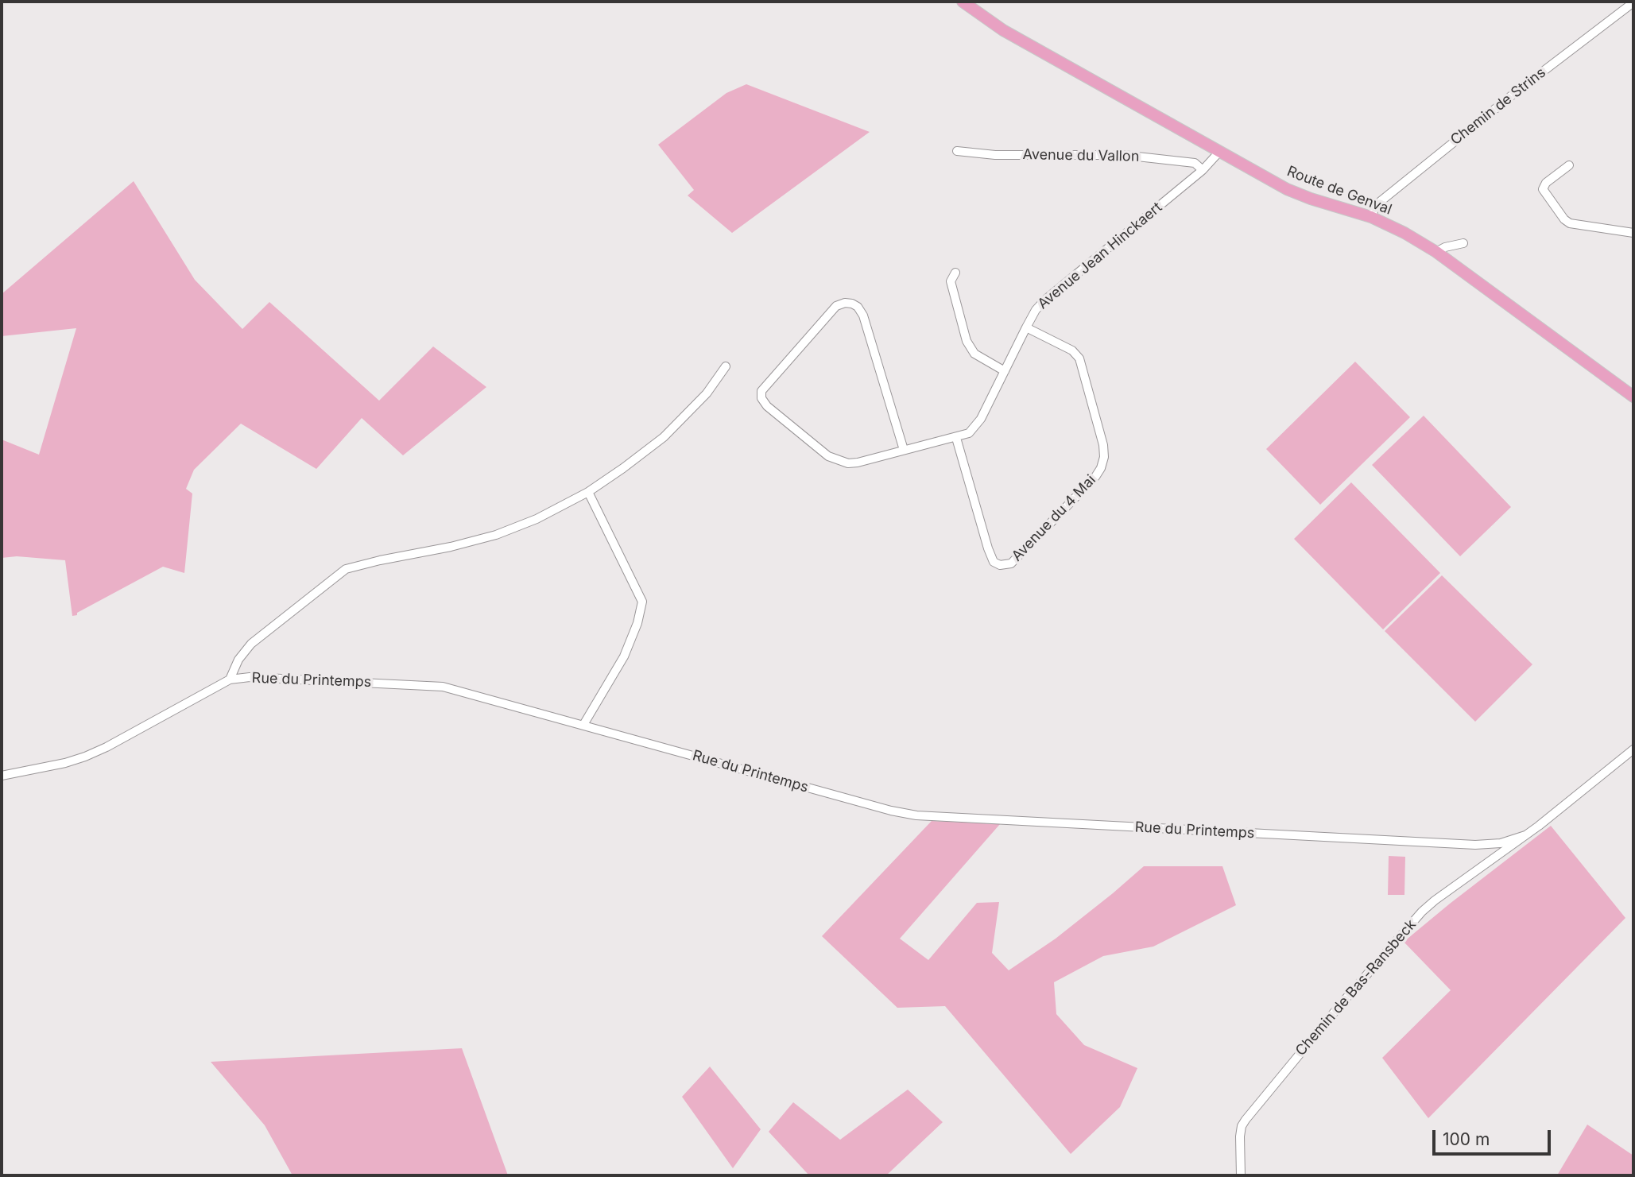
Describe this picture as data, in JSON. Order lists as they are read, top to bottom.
{
  "streets": {
    "main road": ["Route de Genval"],
    "street": [
      "Chemin de Strins",
      "Avenue du Vallon",
      "Avenue Jean Hinckaert",
      "Avenue du 4 Mai",
      "Rue du Printemps",
      "Chemin de Bas-Ransbeck"
    ]
  },
  "crossings": [
    ["Chemin de Strins", "Route de Genval"],
    ["Avenue du Vallon", "Avenue Jean Hinckaert"],
    ["Route de Genval", "Avenue Jean Hinckaert"],
    ["Avenue Jean Hinckaert", "Avenue du 4 Mai"],
    ["Rue du Printemps", "Chemin de Bas-Ransbeck"]
  ],
  "scale_bar": "100 m"
}
